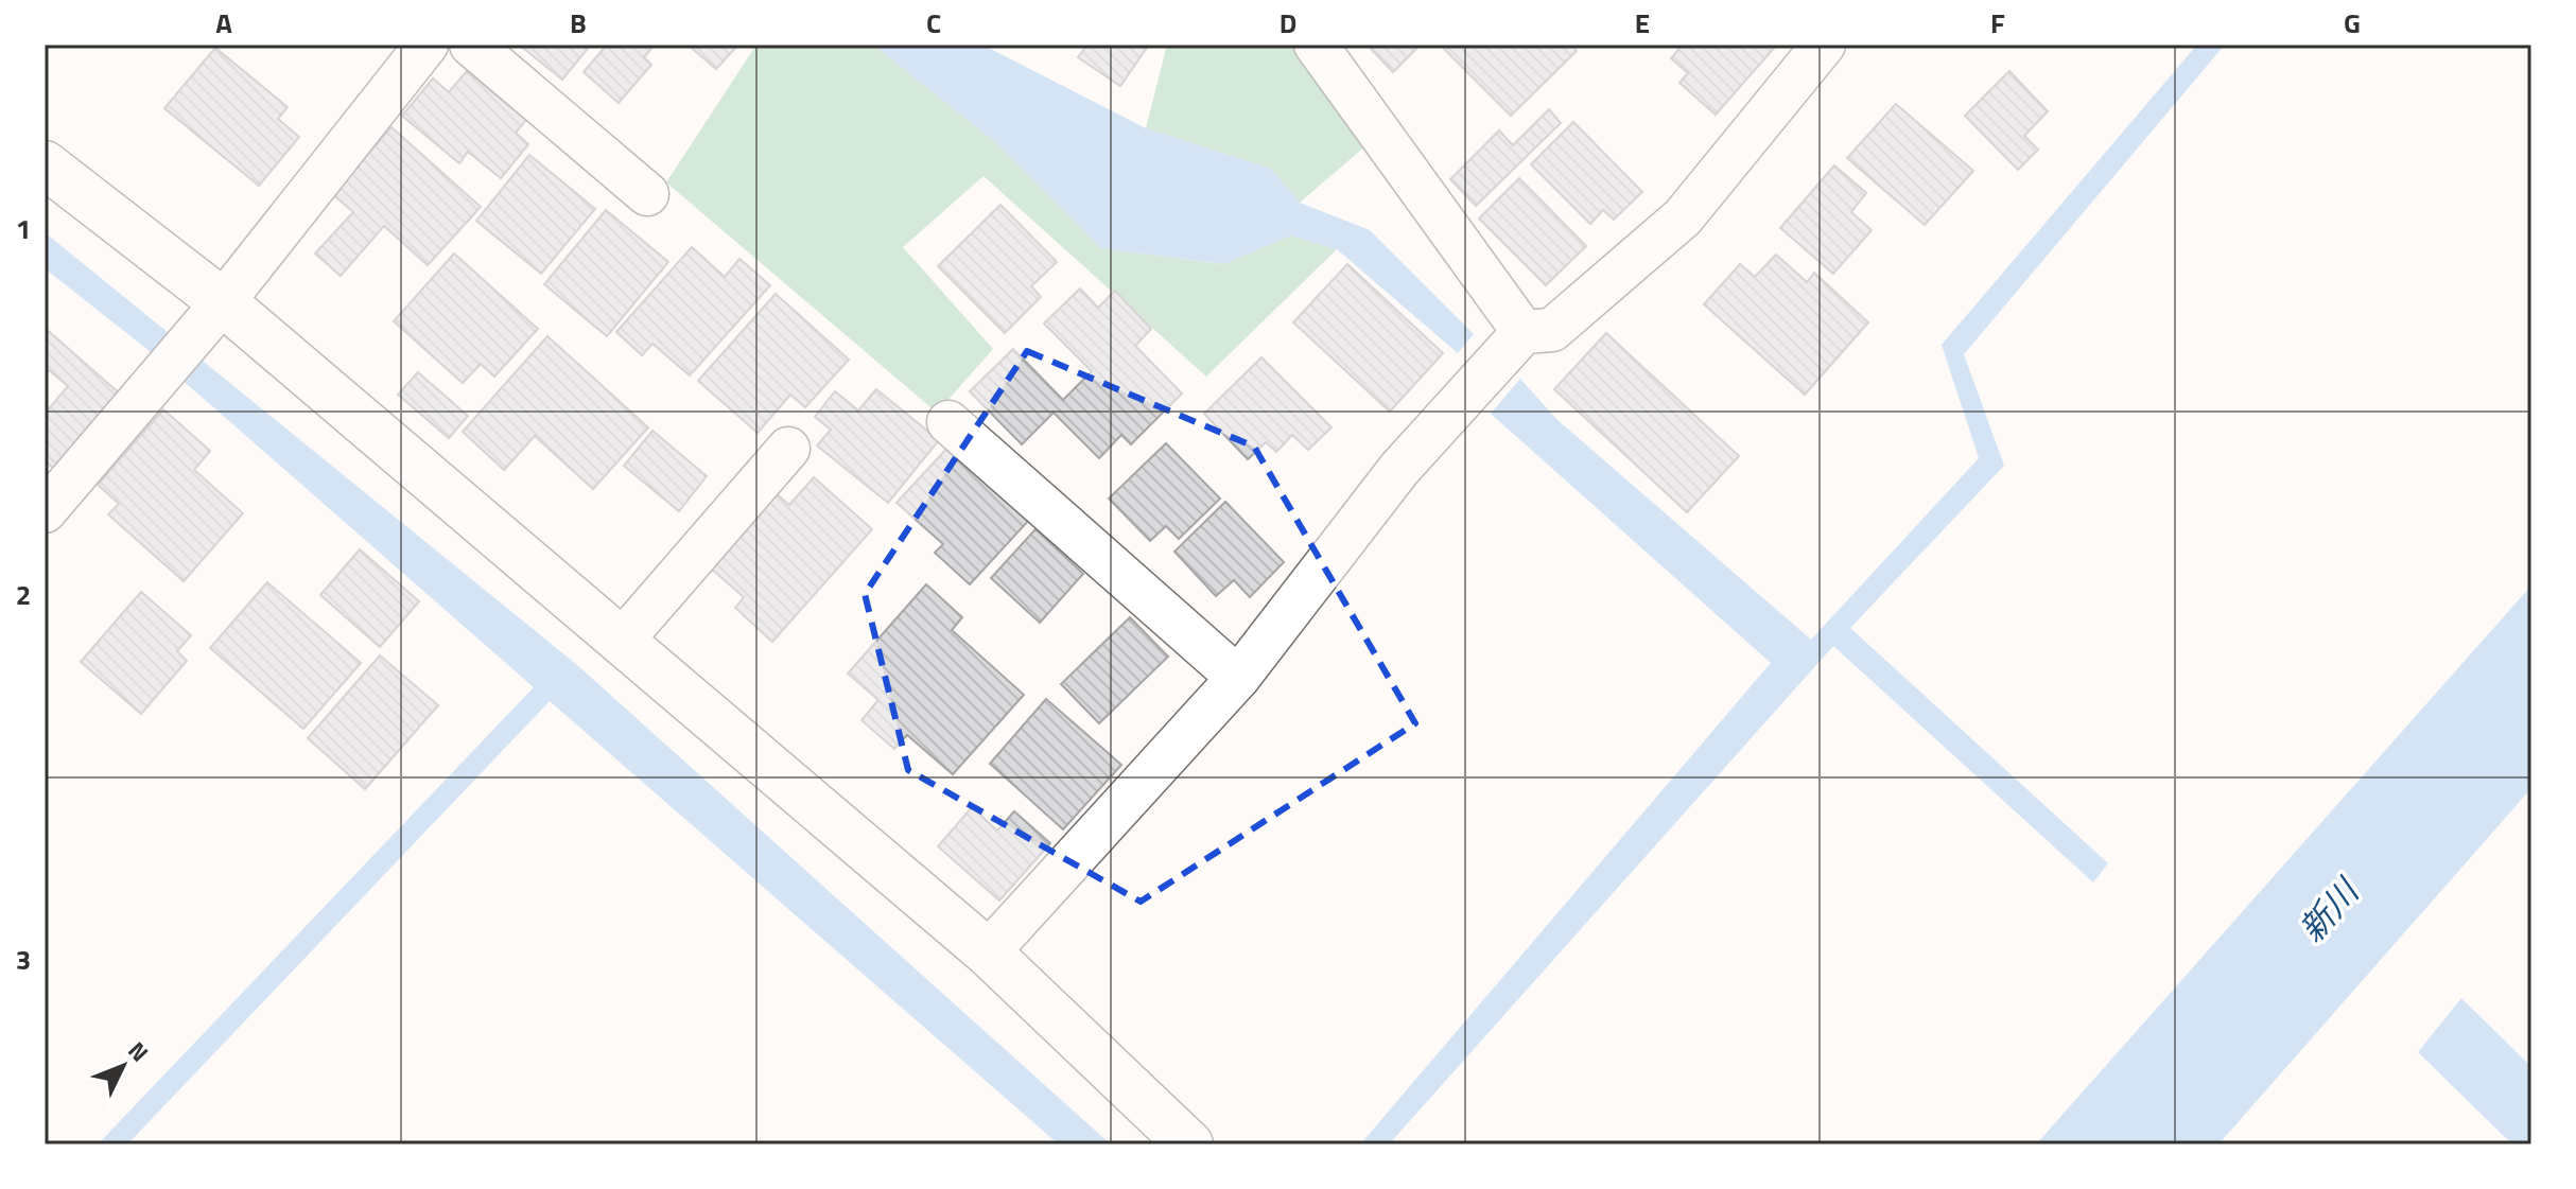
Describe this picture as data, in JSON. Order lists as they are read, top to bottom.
{
  "water": ["新川"],
  "north": "top right",
  "grid": {
    "columns": [
      "A",
      "B",
      "C",
      "D",
      "E",
      "F",
      "G"
    ],
    "rows": ["1", "2", "3"]
  }
}
